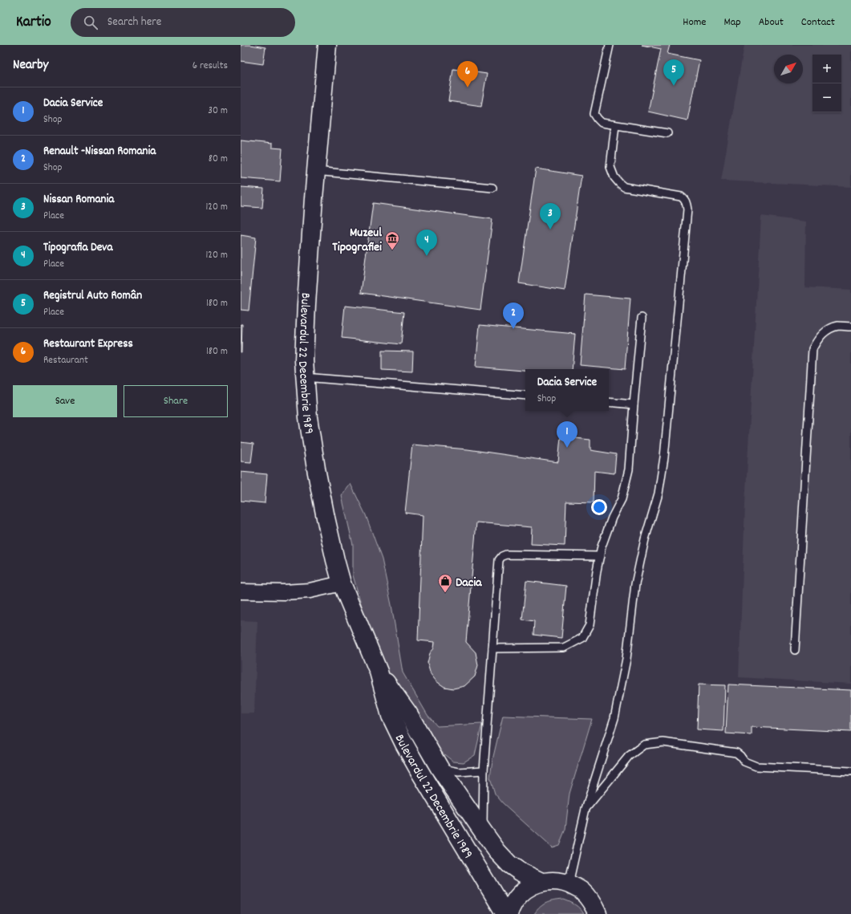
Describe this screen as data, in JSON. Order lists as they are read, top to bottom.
{
  "streets": {
    "main road": ["Bulevardul 22 Decembrie 1989"]
  },
  "places": {
    "museum": ["Muzeul Tipografiei"],
    "shop": ["Dacia"]
  },
  "north": "top right",
  "page": {
    "header": "Kartio",
    "search": "Search here",
    "nav": [
      "Home",
      "Map",
      "About",
      "Contact"
    ],
    "heading": ["Nearby", "6 results"],
    "map_buttons": ["+", "−"],
    "pins": [
      "5",
      "6",
      "3",
      "4",
      "2",
      "1"
    ],
    "list": [
      {
        "mark": "1",
        "name": "Dacia Service",
        "note": "Shop",
        "value": "30 m"
      },
      {
        "mark": "2",
        "name": "Renault -Nissan Romania",
        "note": "Shop",
        "value": "80 m"
      },
      {
        "mark": "3",
        "name": "Nissan Romania",
        "note": "Place",
        "value": "120 m"
      },
      {
        "mark": "4",
        "name": "Tipografia Deva",
        "note": "Place",
        "value": "120 m"
      },
      {
        "mark": "5",
        "name": "Registrul Auto Român",
        "note": "Place",
        "value": "180 m"
      },
      {
        "mark": "6",
        "name": "Restaurant Express",
        "note": "Restaurant",
        "value": "180 m"
      }
    ],
    "popup": ["Dacia Service", "Shop"],
    "buttons": ["Save", "Share"]
  }
}
